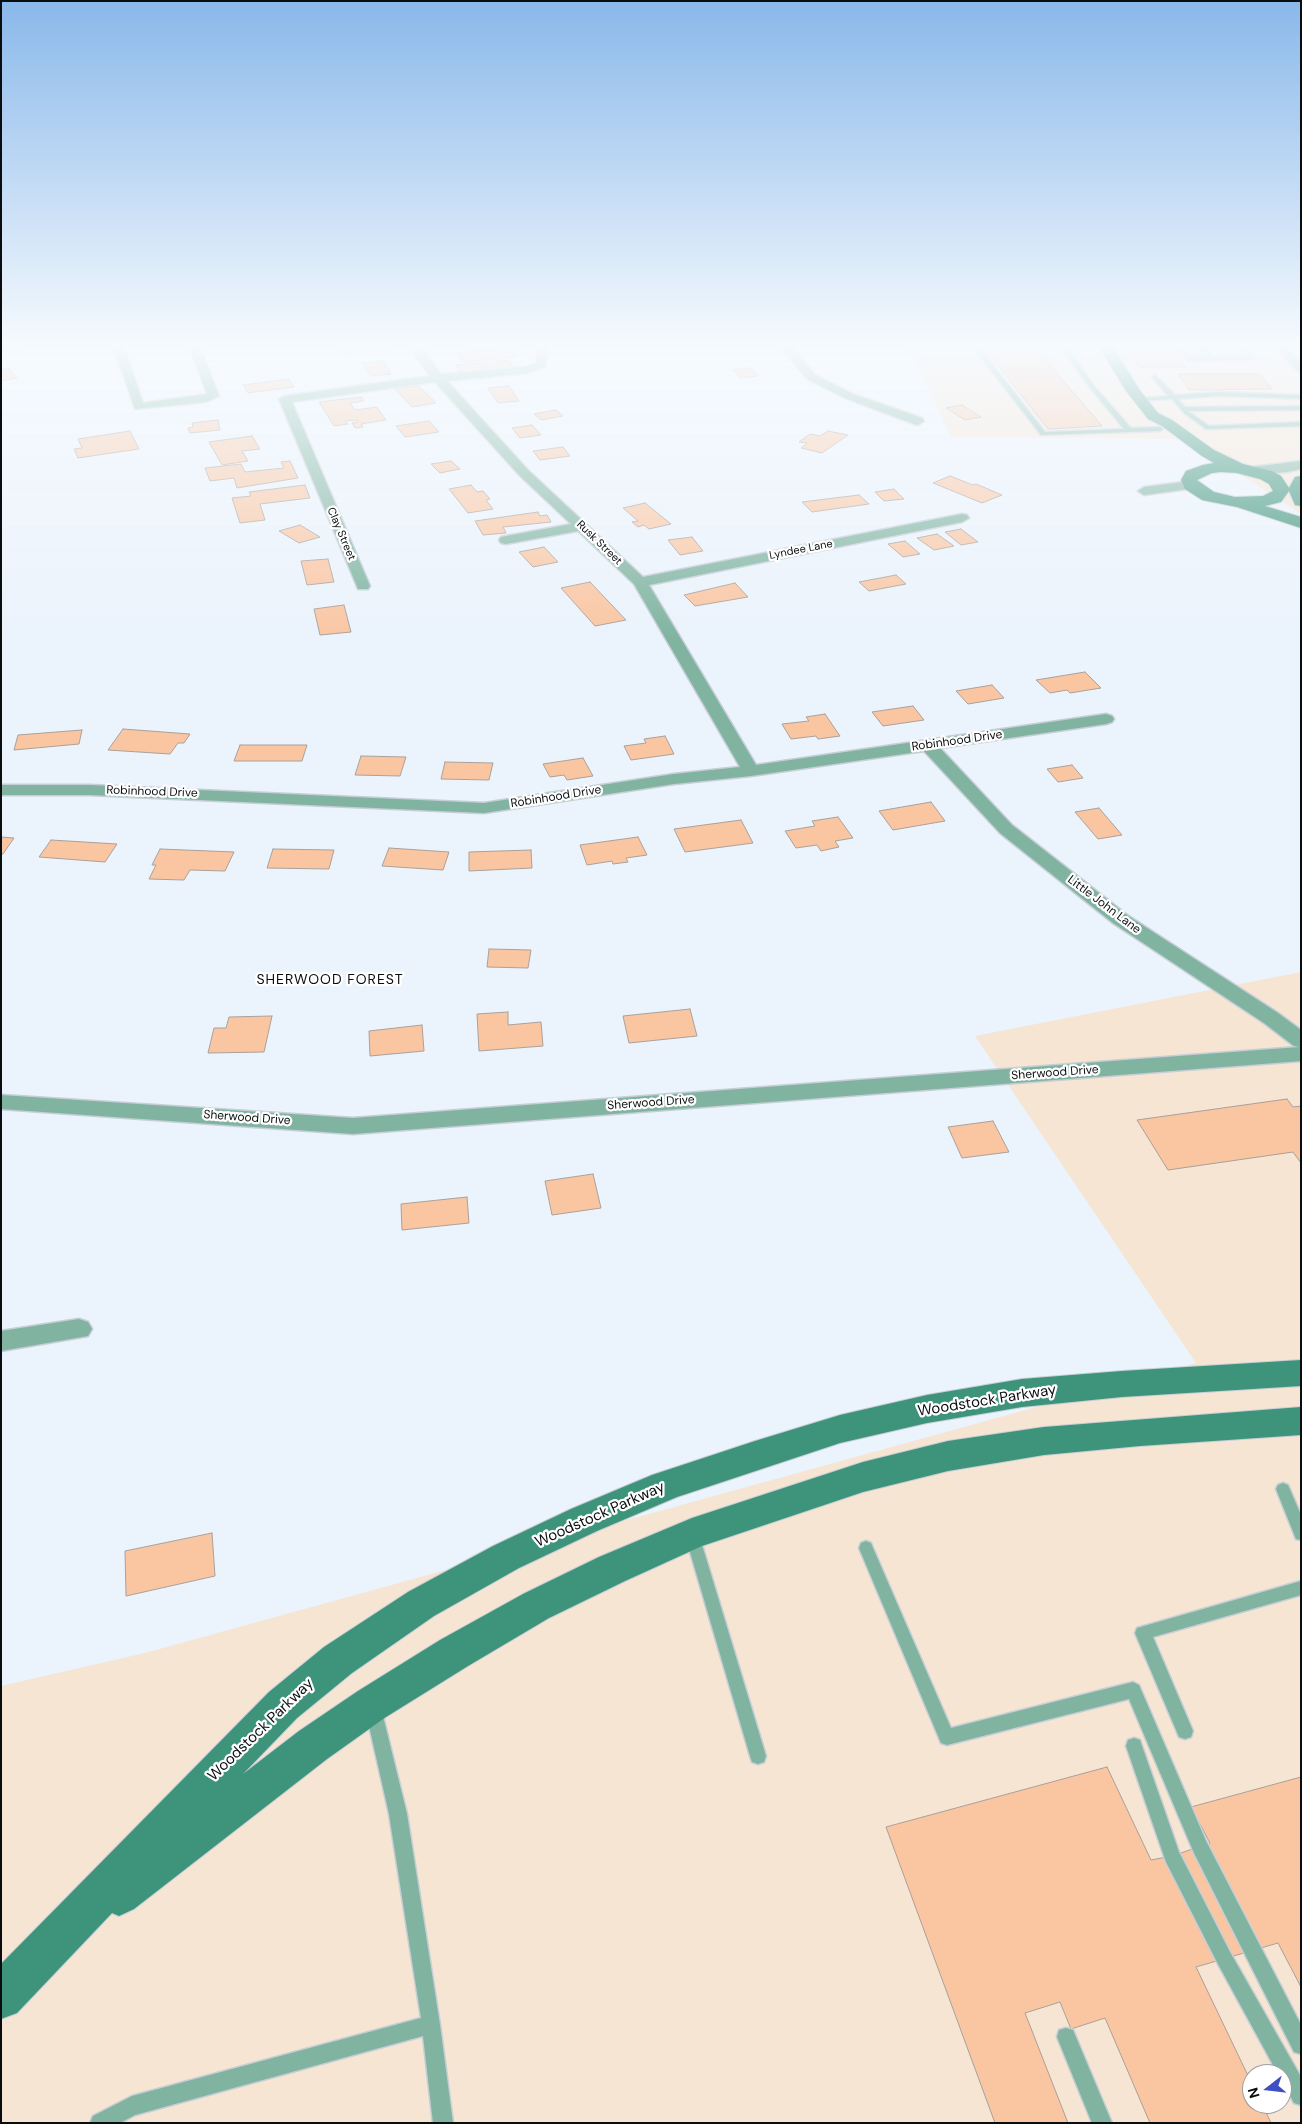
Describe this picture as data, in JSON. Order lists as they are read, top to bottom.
{
  "streets": {
    "main road": ["Woodstock Parkway"],
    "street": [
      "Clay Street",
      "Rusk Street",
      "Lyndee Lane",
      "Robinhood Drive",
      "Little John Lane",
      "Sherwood Drive"
    ]
  },
  "crossings": [
    ["Rusk Street", "Lyndee Lane"],
    ["Rusk Street", "Robinhood Drive"],
    ["Robinhood Drive", "Little John Lane"]
  ],
  "districts": ["SHERWOOD FOREST"],
  "north": "left"
}
